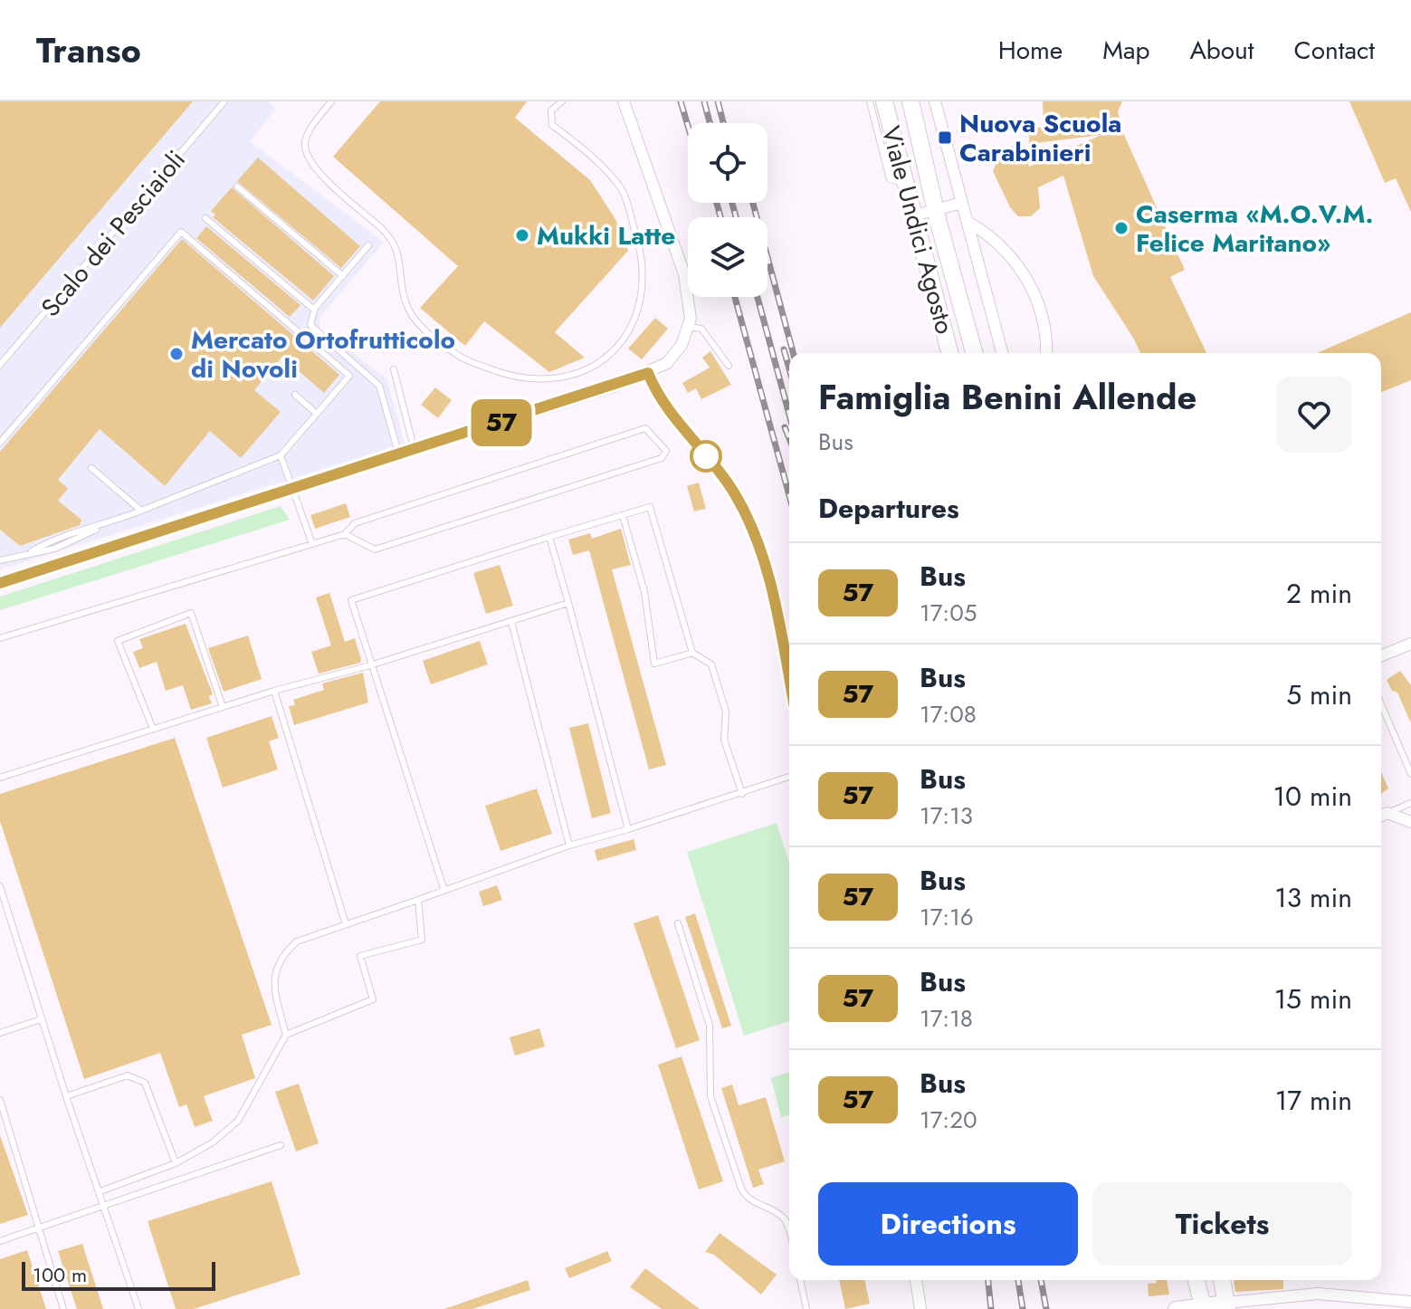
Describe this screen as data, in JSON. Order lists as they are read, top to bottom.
{
  "streets": {
    "main road": ["Viale Undici Agosto"],
    "lane": ["Scalo dei Pesciaioli"]
  },
  "places": {
    "transit": ["Nuova Scuola Carabinieri"],
    "other": ["Caserma «M.O.V.M. Felice Maritano»", "Mukki Latte", "Mercato Ortofrutticolo di Novoli"]
  },
  "lines": ["bus line 57"],
  "scale_bar": "100 m",
  "page": {
    "header": "Transo",
    "nav": [
      "Home",
      "Map",
      "About",
      "Contact"
    ],
    "on_map": "57",
    "heading": [
      ["Famiglia Benini Allende", "Bus"],
      "Departures"
    ],
    "list": [
      {
        "mark": "57",
        "name": "Bus",
        "note": "17:05",
        "value": "2 min"
      },
      {
        "mark": "57",
        "name": "Bus",
        "note": "17:08",
        "value": "5 min"
      },
      {
        "mark": "57",
        "name": "Bus",
        "note": "17:13",
        "value": "10 min"
      },
      {
        "mark": "57",
        "name": "Bus",
        "note": "17:16",
        "value": "13 min"
      },
      {
        "mark": "57",
        "name": "Bus",
        "note": "17:18",
        "value": "15 min"
      },
      {
        "mark": "57",
        "name": "Bus",
        "note": "17:20",
        "value": "17 min"
      }
    ],
    "buttons": ["Directions", "Tickets"],
    "scale": "100 m"
  }
}
